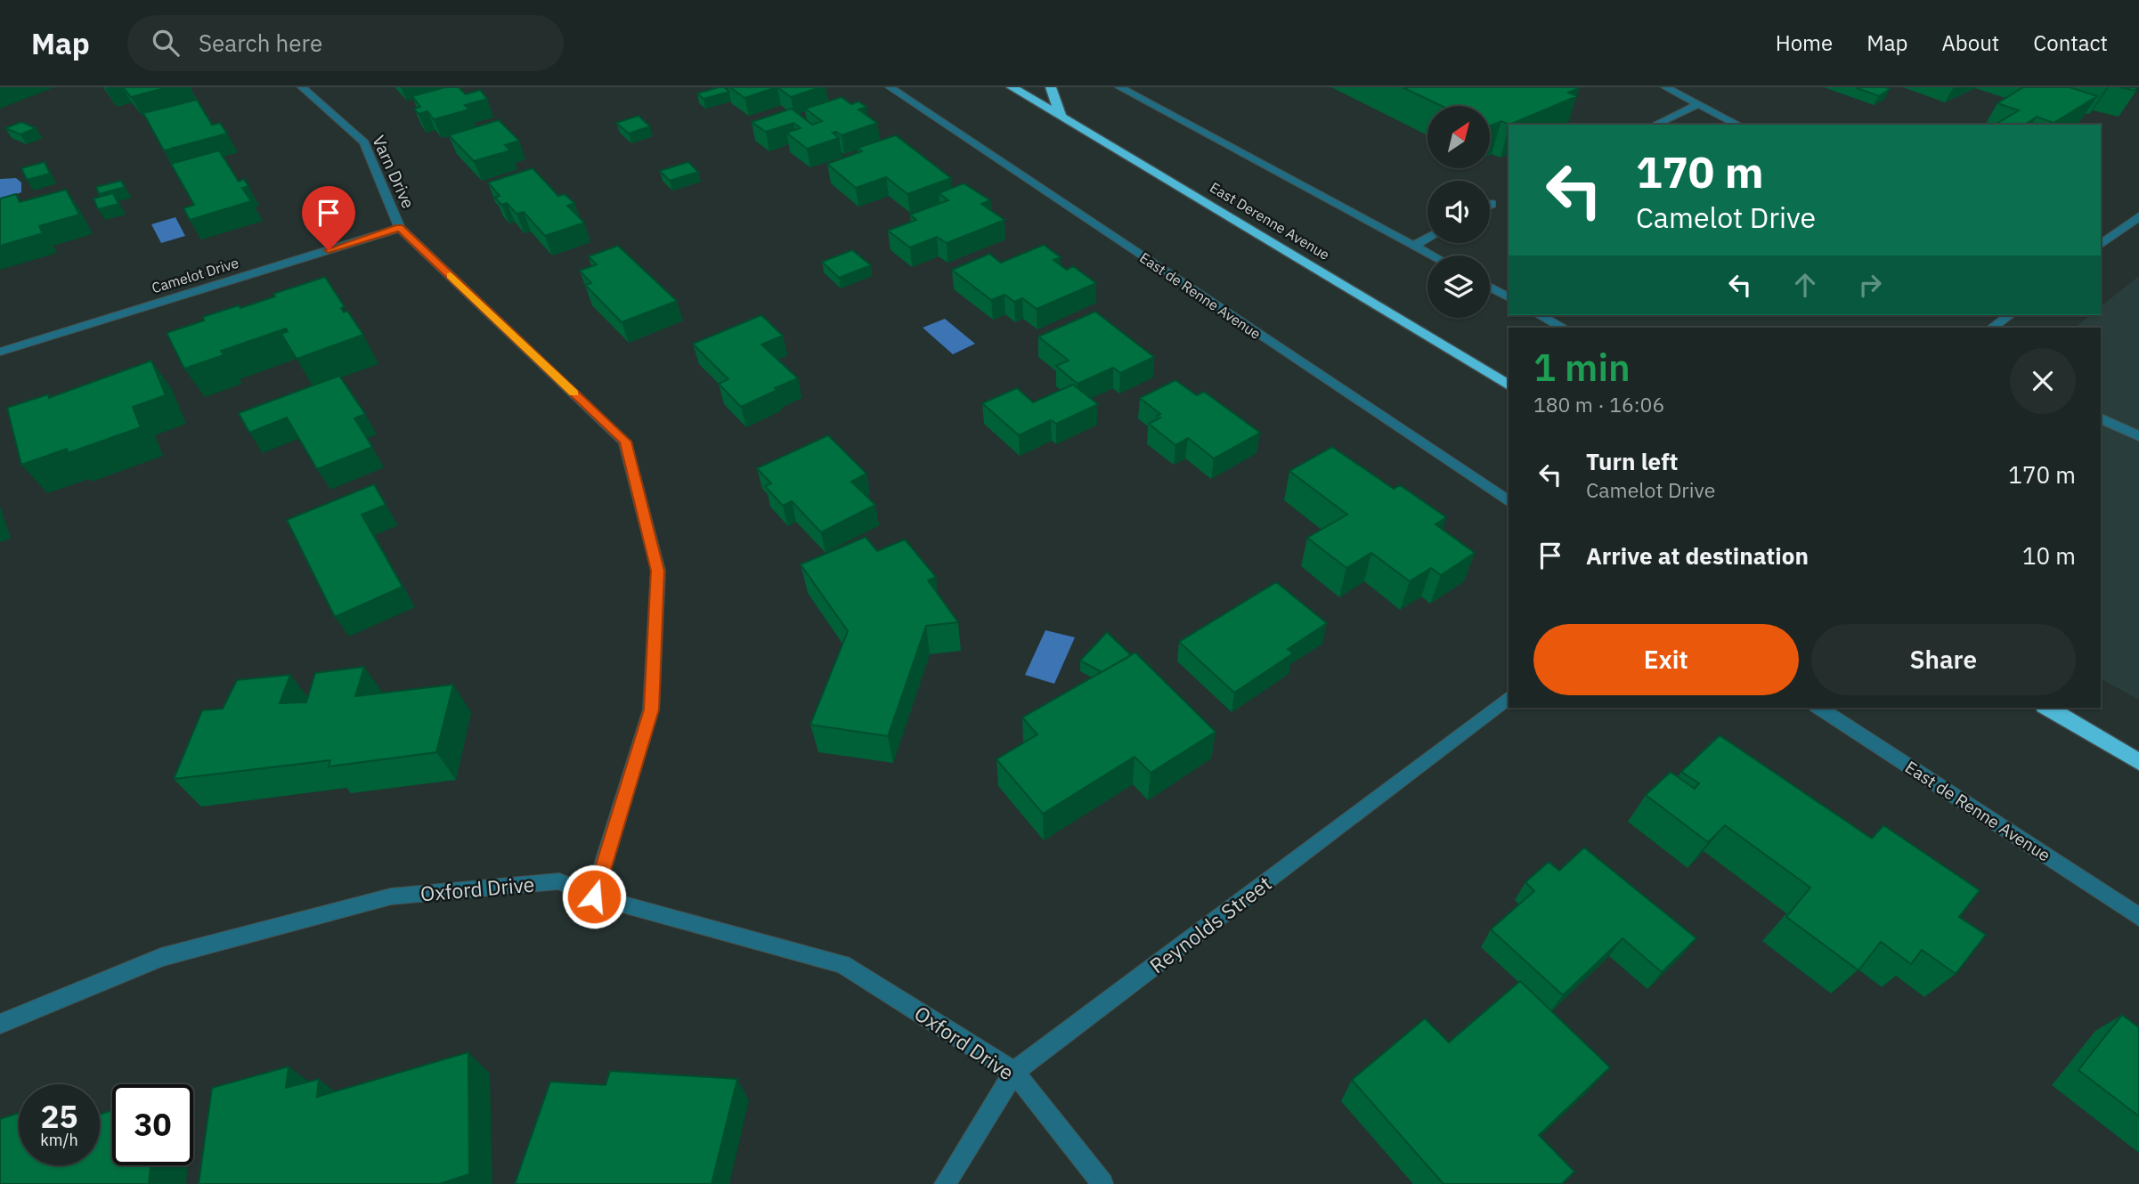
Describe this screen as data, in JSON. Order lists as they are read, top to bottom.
{
  "streets": {
    "highway": ["East Derenne Avenue"],
    "street": [
      "Varn Drive",
      "Camelot Drive",
      "East de Renne Avenue",
      "Oxford Drive",
      "Reynolds Street"
    ]
  },
  "crossings": [
    ["Varn Drive", "Camelot Drive"],
    ["Varn Drive", "Oxford Drive"],
    ["Oxford Drive", "Reynolds Street"]
  ],
  "north": "top right",
  "page": {
    "header": "Map",
    "search": "Search here",
    "nav": [
      "Home",
      "Map",
      "About",
      "Contact"
    ],
    "turn": ["170 m", "Camelot Drive"],
    "heading": ["1 min", "180 m · 16:06"],
    "list": [
      {
        "name": "Turn left",
        "note": "Camelot Drive",
        "value": "170 m"
      },
      {
        "name": "Arrive at destination",
        "value": "10 m"
      }
    ],
    "buttons": ["Exit", "Share"],
    "speed": "25 km/h",
    "limit": "30"
  }
}
